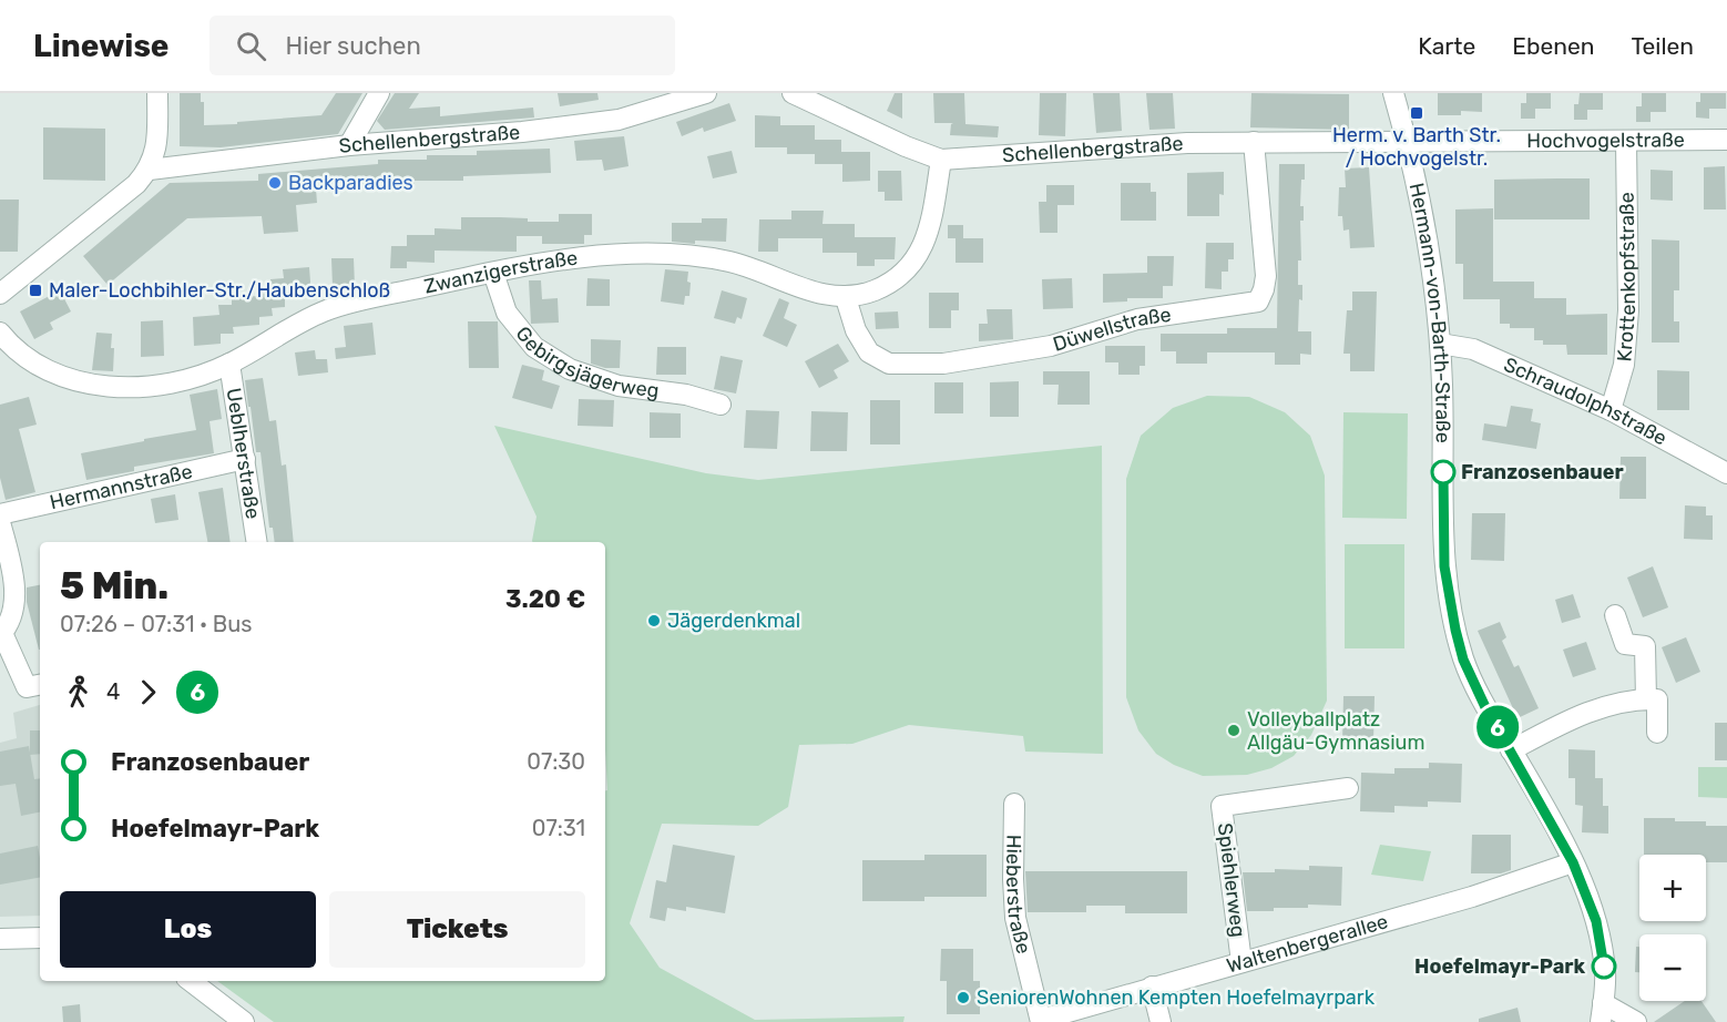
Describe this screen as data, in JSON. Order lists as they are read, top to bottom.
{
  "streets": {
    "street": [
      "Schellenbergstraße",
      "Hochvogelstraße",
      "Zwanzigerstraße",
      "Krottenkopfstraße",
      "Hermann-von-Barth-Straße",
      "Düwellstraße",
      "Gebirgsjägerweg",
      "Schraudolphstraße",
      "Ueblherstraße",
      "Hermannstraße",
      "Spiehlerweg",
      "Hieberstraße",
      "Waltenbergerallee"
    ]
  },
  "crossings": [
    ["Schellenbergstraße", "Hochvogelstraße"],
    ["Schellenbergstraße", "Zwanzigerstraße"],
    ["Schellenbergstraße", "Hermann-von-Barth-Straße"],
    ["Schellenbergstraße", "Düwellstraße"],
    ["Hochvogelstraße", "Krottenkopfstraße"],
    ["Hochvogelstraße", "Hermann-von-Barth-Straße"],
    ["Zwanzigerstraße", "Düwellstraße"],
    ["Zwanzigerstraße", "Gebirgsjägerweg"],
    ["Zwanzigerstraße", "Ueblherstraße"],
    ["Krottenkopfstraße", "Schraudolphstraße"],
    ["Hermann-von-Barth-Straße", "Schraudolphstraße"],
    ["Hermann-von-Barth-Straße", "Waltenbergerallee"],
    ["Ueblherstraße", "Hermannstraße"],
    ["Spiehlerweg", "Waltenbergerallee"],
    ["Hieberstraße", "Waltenbergerallee"]
  ],
  "places": {
    "transit": ["Herm. v. Barth Str. / Hochvogelstr.", "Maler-Lochbihler-Str./Haubenschloß"],
    "other": [
      "Backparadies",
      "Franzosenbauer",
      "Jägerdenkmal",
      "Volleyballplatz Allgäu-Gymnasium",
      "Hoefelmayr-Park",
      "SeniorenWohnen Kempten Hoefelmayrpark"
    ]
  },
  "lines": ["bus line 6"],
  "page": {
    "header": "Linewise",
    "search": "Hier suchen",
    "nav": ["Karte", "Ebenen", "Teilen"],
    "on_map": "6",
    "heading": ["5 Min.", "07:26 – 07:31 · Bus", "3.20 €"],
    "legs": ["4", "6"],
    "list": [
      {
        "name": "Franzosenbauer",
        "value": "07:30"
      },
      {
        "name": "Hoefelmayr-Park",
        "value": "07:31"
      }
    ],
    "map_buttons": ["+", "−"],
    "buttons": ["Los", "Tickets"]
  }
}
